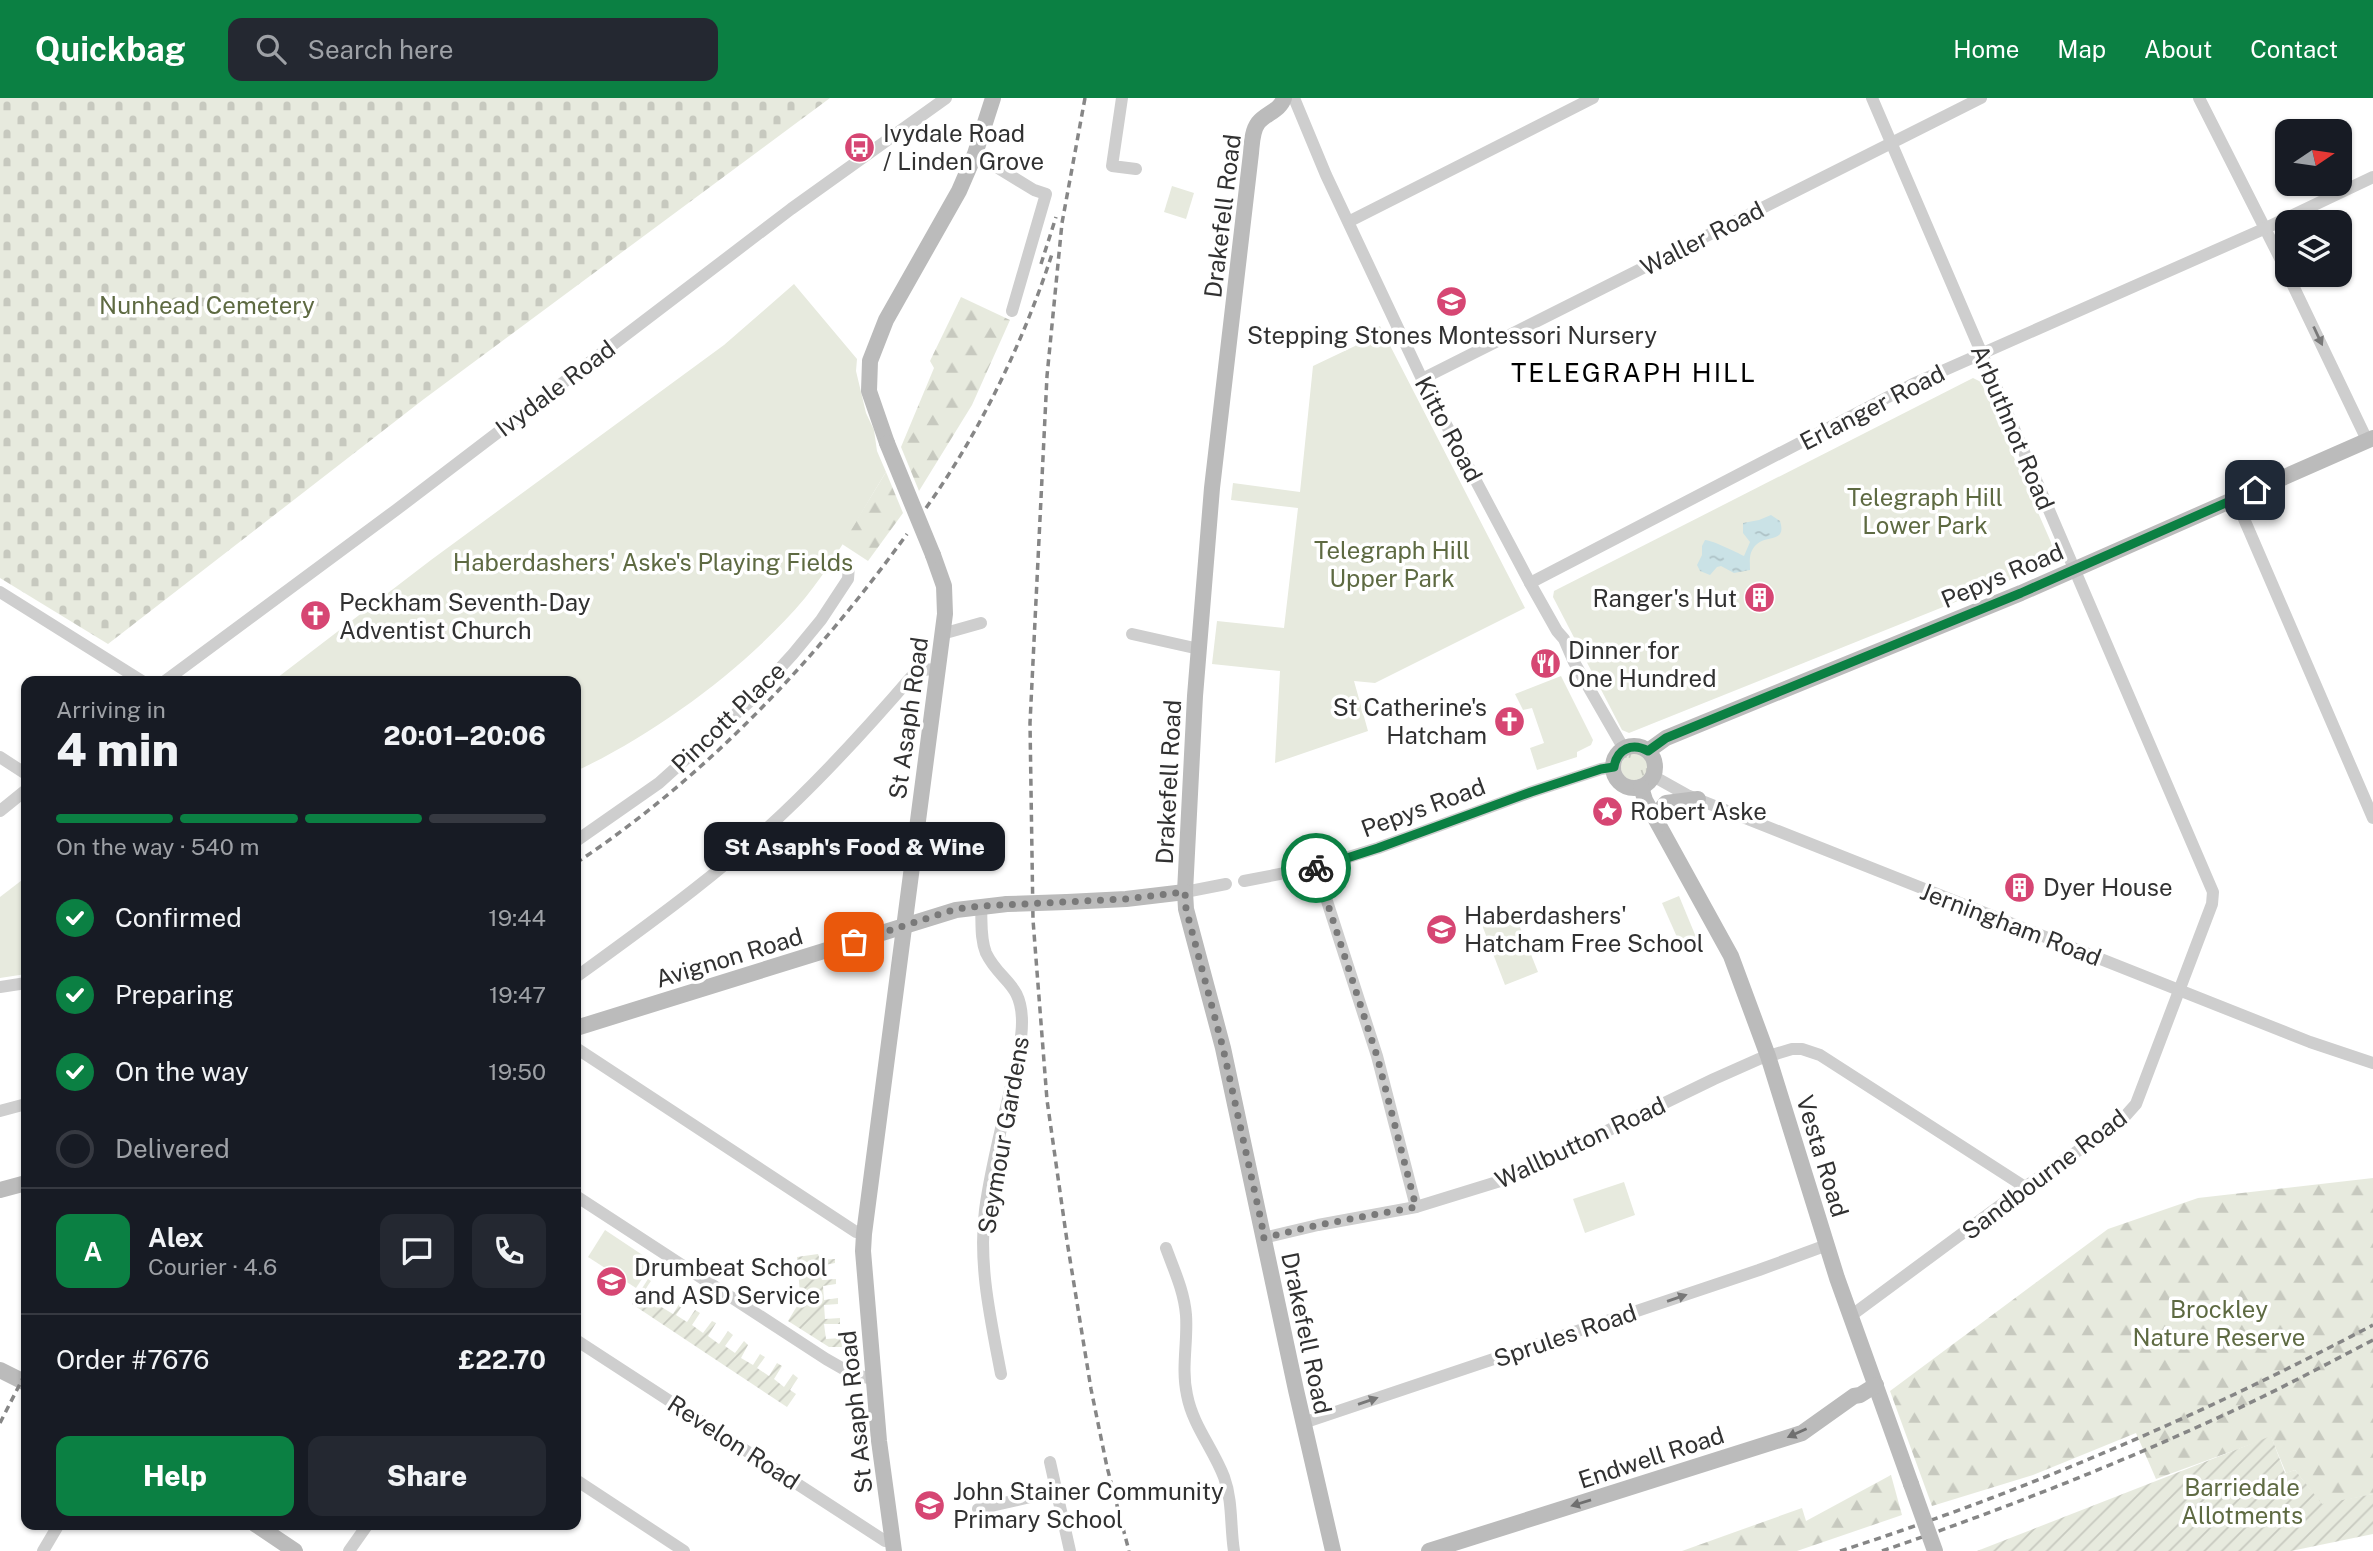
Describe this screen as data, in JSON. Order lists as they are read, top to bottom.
{
  "streets": {
    "street": [
      "Drakefell Road",
      "Waller Road",
      "Ivydale Road",
      "Erlanger Road",
      "Arbuthnot Road",
      "Kitto Road",
      "Pepys Road",
      "Pincott Place",
      "St Asaph Road",
      "Jerningham Road",
      "Avignon Road",
      "Seymour Gardens",
      "Wallbutton Road",
      "Vesta Road",
      "Sandbourne Road",
      "Sprules Road",
      "Revelon Road",
      "Endwell Road"
    ]
  },
  "crossings": [
    ["Drakefell Road", "Avignon Road"],
    ["Drakefell Road", "Wallbutton Road"],
    ["Drakefell Road", "Sprules Road"],
    ["Waller Road", "Arbuthnot Road"],
    ["Waller Road", "Kitto Road"],
    ["Erlanger Road", "Arbuthnot Road"],
    ["Erlanger Road", "Kitto Road"],
    ["Arbuthnot Road", "Pepys Road"],
    ["Arbuthnot Road", "Jerningham Road"],
    ["Arbuthnot Road", "Sandbourne Road"],
    ["Kitto Road", "Pepys Road"],
    ["Kitto Road", "Jerningham Road"],
    ["Kitto Road", "Vesta Road"],
    ["Pepys Road", "Jerningham Road"],
    ["Pepys Road", "Vesta Road"],
    ["St Asaph Road", "Avignon Road"],
    ["St Asaph Road", "Revelon Road"],
    ["Jerningham Road", "Vesta Road"],
    ["Jerningham Road", "Sandbourne Road"],
    ["Avignon Road", "Seymour Gardens"],
    ["Wallbutton Road", "Vesta Road"],
    ["Wallbutton Road", "Sandbourne Road"],
    ["Vesta Road", "Sandbourne Road"],
    ["Vesta Road", "Sprules Road"],
    ["Vesta Road", "Endwell Road"]
  ],
  "one_way": ["Sprules Road", "Endwell Road"],
  "districts": ["TELEGRAPH HILL"],
  "parks": [
    "Nunhead Cemetery",
    "Telegraph Hill Lower Park",
    "Telegraph Hill Upper Park",
    "Haberdashers' Aske's Playing Fields",
    "Brockley Nature Reserve",
    "Barriedale Allotments"
  ],
  "places": {
    "bus stop": ["Ivydale Road / Linden Grove"],
    "school or university": [
      "Stepping Stones Montessori Nursery",
      "Haberdashers' Hatcham Free School",
      "Drumbeat School and ASD Service",
      "John Stainer Community Primary School"
    ],
    "building": ["Ranger's Hut", "Dyer House"],
    "church": ["Peckham Seventh-Day Adventist Church", "St Catherine's Hatcham"],
    "restaurant": ["Dinner for One Hundred"],
    "place": ["Robert Aske"],
    "other": ["St Asaph's Food & Wine"]
  },
  "north": "right",
  "page": {
    "header": "Quickbag",
    "search": "Search here",
    "nav": [
      "Home",
      "Map",
      "About",
      "Contact"
    ],
    "heading": ["4 min", "Arriving in", "20:01–20:06"],
    "panel": [
      "Alex",
      "Courier · 4.6",
      "Order #7676",
      "£22.70"
    ],
    "bar": "On the way · 540 m",
    "bubble": "St Asaph's Food & Wine",
    "list": [
      ["Confirmed", "19:44"],
      ["Preparing", "19:47"],
      ["On the way", "19:50"],
      "Delivered"
    ],
    "round": "A",
    "buttons": ["Help", "Share"]
  }
}
